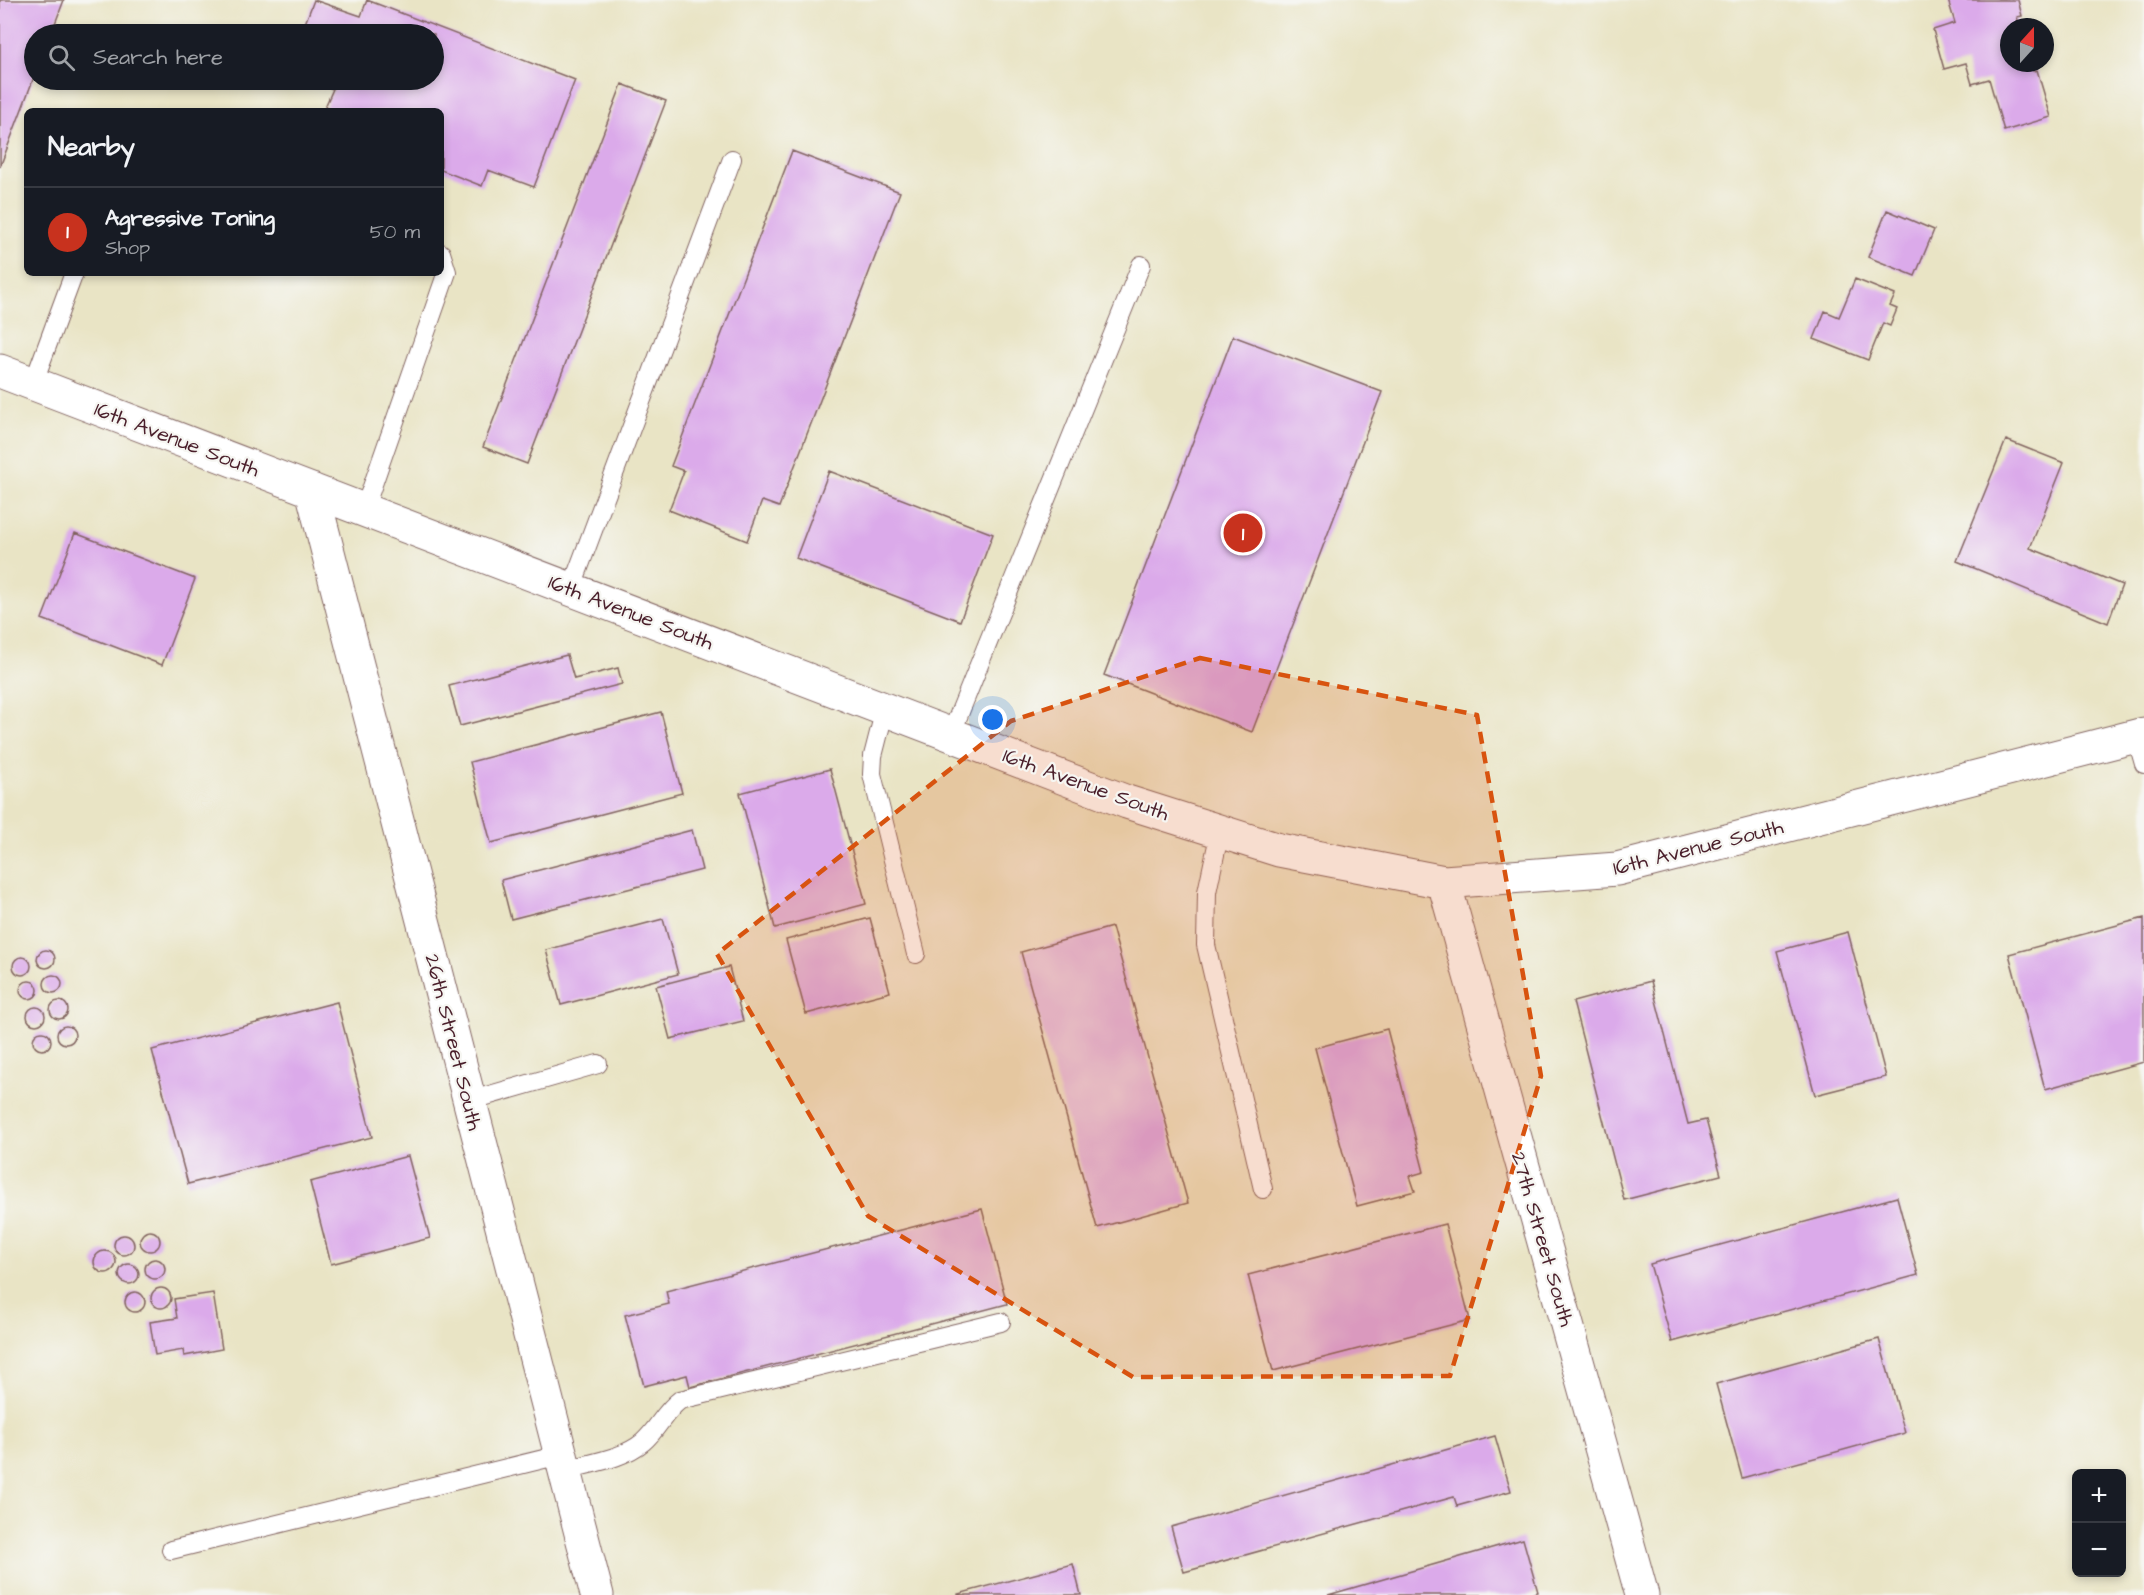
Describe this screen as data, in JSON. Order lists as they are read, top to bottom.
{
  "streets": {
    "street": ["16th Avenue South", "26th Street South", "27th Street South"]
  },
  "crossings": [
    ["16th Avenue South", "26th Street South"],
    ["16th Avenue South", "27th Street South"]
  ],
  "north": "top",
  "page": {
    "search": "Search here",
    "heading": "Nearby",
    "list": [
      {
        "mark": "1",
        "name": "Agressive Toning",
        "note": "Shop",
        "value": "50 m"
      }
    ],
    "pins": "1",
    "map_buttons": ["+", "−"]
  }
}
